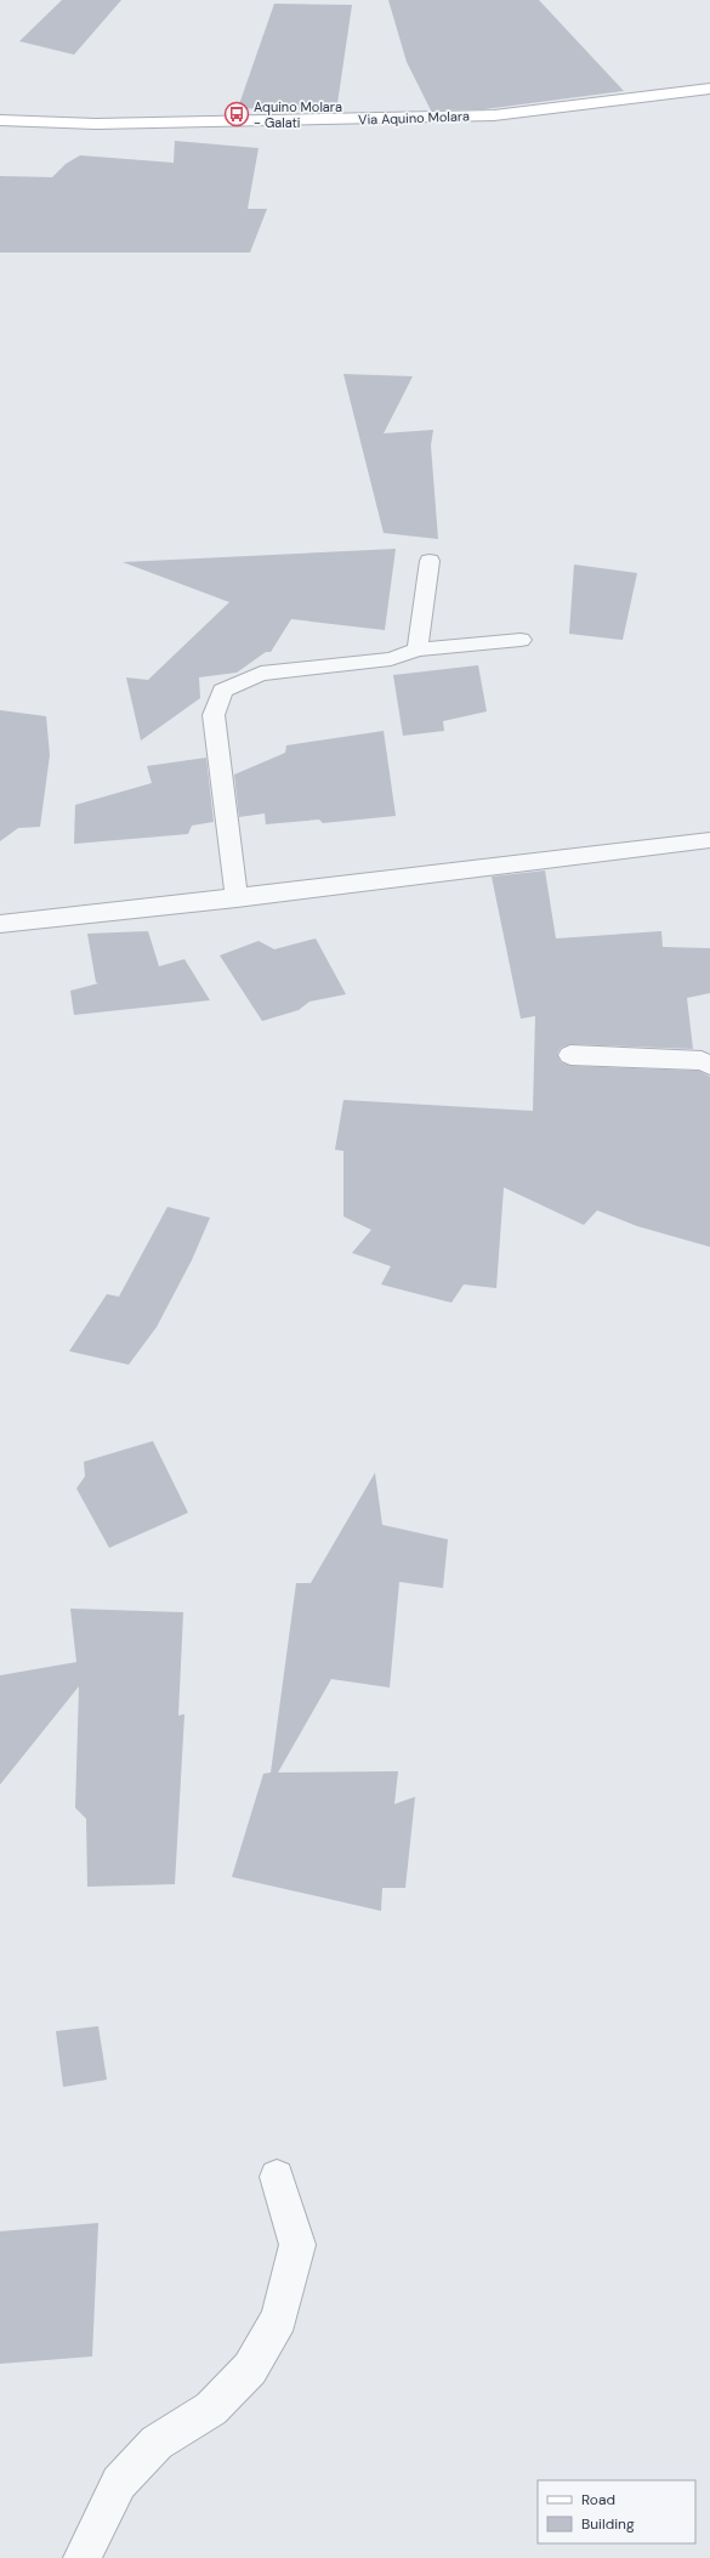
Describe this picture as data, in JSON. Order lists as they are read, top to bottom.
{
  "streets": {
    "street": ["Via Aquino Molara"]
  },
  "places": {
    "bus stop": ["Aquino Molara - Galati"]
  },
  "legend": ["Road", "Building"]
}
